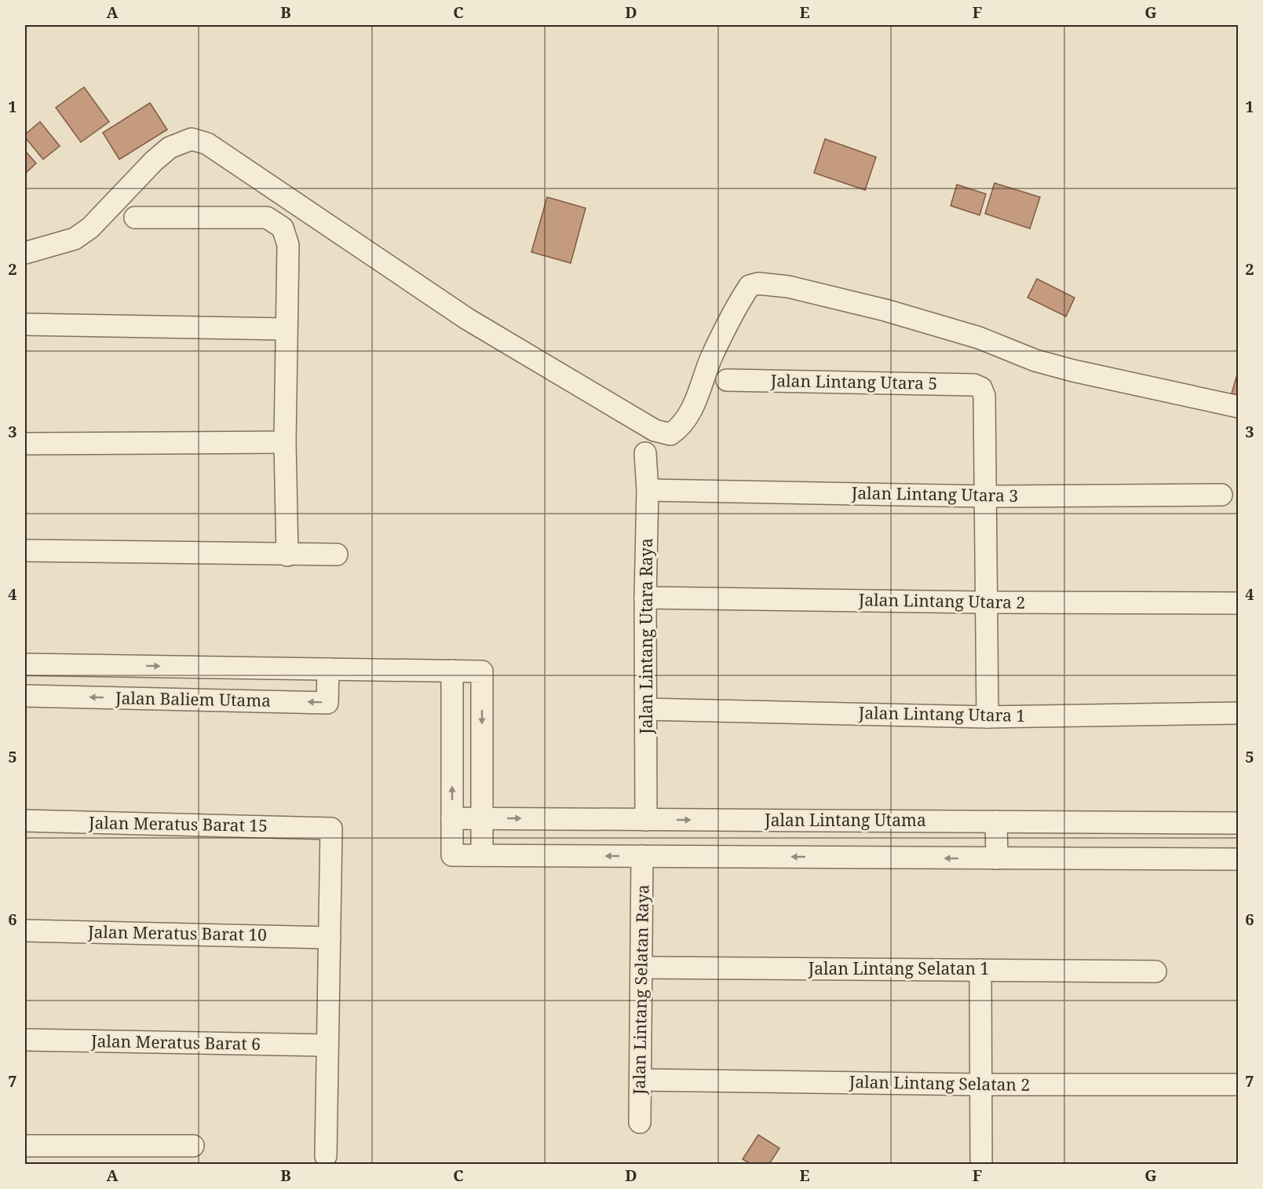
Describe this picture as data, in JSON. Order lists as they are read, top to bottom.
{
  "streets": {
    "street": [
      "Jalan Lintang Utara 5",
      "Jalan Lintang Utara 3",
      "Jalan Lintang Utara 2",
      "Jalan Lintang Utara Raya",
      "Jalan Baliem Utama",
      "Jalan Lintang Utara 1",
      "Jalan Lintang Utama",
      "Jalan Meratus Barat 15",
      "Jalan Meratus Barat 10",
      "Jalan Lintang Selatan 1",
      "Jalan Lintang Selatan Raya",
      "Jalan Meratus Barat 6",
      "Jalan Lintang Selatan 2"
    ]
  },
  "crossings": [
    ["Jalan Lintang Utara 5", "Jalan Lintang Utara 3"],
    ["Jalan Lintang Utara 3", "Jalan Lintang Utara Raya"],
    ["Jalan Lintang Utara 2", "Jalan Lintang Utara Raya"],
    ["Jalan Lintang Utara Raya", "Jalan Lintang Utara 1"],
    ["Jalan Lintang Utara Raya", "Jalan Lintang Utama"],
    ["Jalan Baliem Utama", "Jalan Lintang Utama"],
    ["Jalan Meratus Barat 15", "Jalan Meratus Barat 10"],
    ["Jalan Lintang Selatan 1", "Jalan Lintang Selatan Raya"],
    ["Jalan Lintang Selatan Raya", "Jalan Lintang Selatan 2"]
  ],
  "grid": {
    "columns": [
      "A",
      "B",
      "C",
      "D",
      "E",
      "F",
      "G"
    ],
    "rows": [
      "1",
      "2",
      "3",
      "4",
      "5",
      "6",
      "7"
    ]
  }
}
